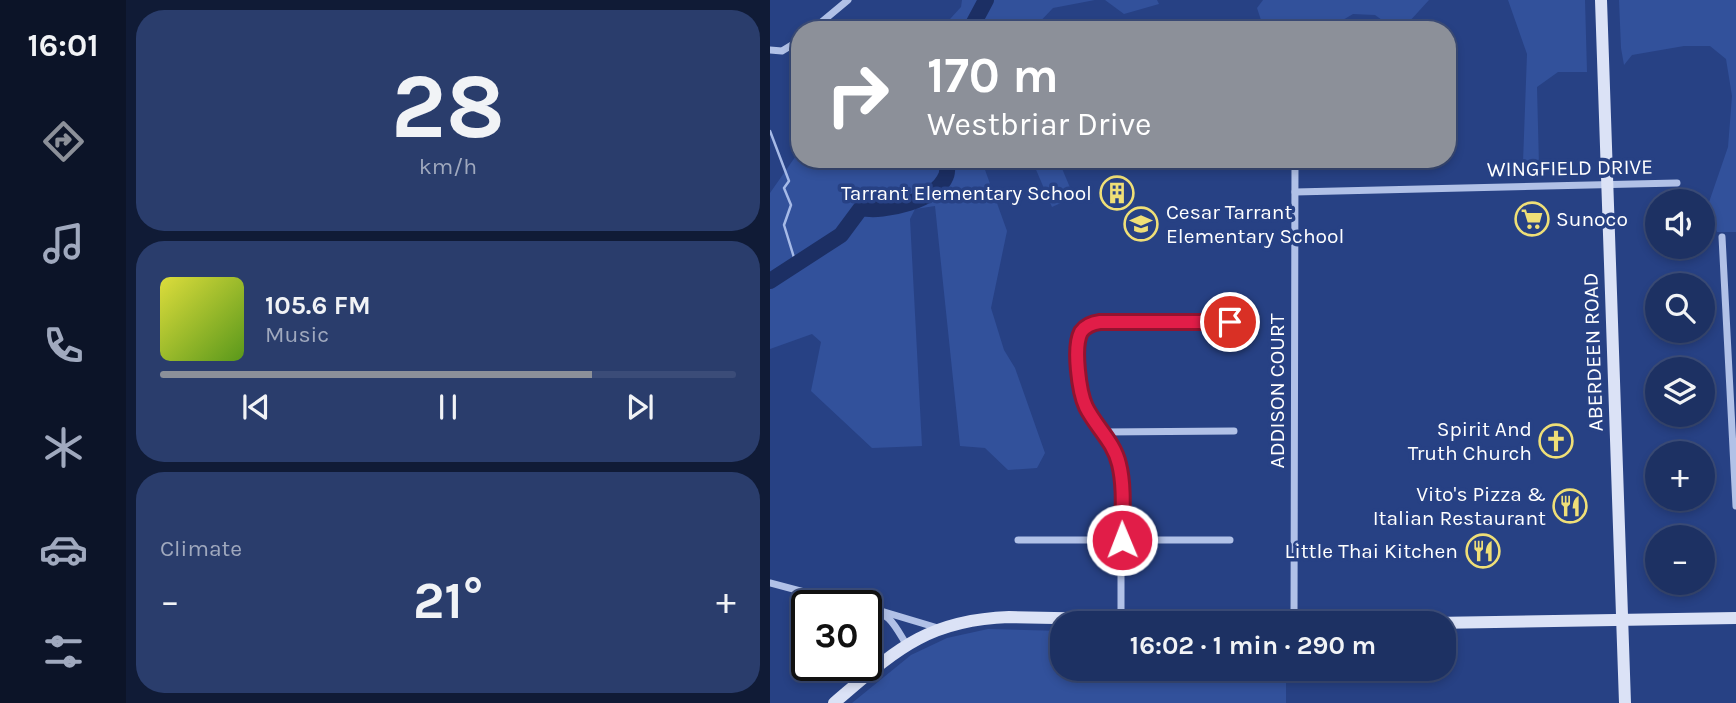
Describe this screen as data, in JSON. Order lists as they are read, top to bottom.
{
  "streets": {
    "main road": ["ABERDEEN ROAD"],
    "street": ["WINGFIELD DRIVE", "ADDISON COURT"]
  },
  "crossings": [
    ["WINGFIELD DRIVE", "ABERDEEN ROAD"],
    ["WINGFIELD DRIVE", "ADDISON COURT"]
  ],
  "places": {
    "building": ["Tarrant Elementary School"],
    "supermarket": ["Sunoco"],
    "school or university": ["Cesar Tarrant Elementary School"],
    "church": ["Spirit And Truth Church"],
    "restaurant": ["Vito's Pizza & Italian Restaurant", "Little Thai Kitchen"]
  },
  "page": {
    "tabs": "16:01",
    "tile": [
      ["28", "km/h"],
      "Climate"
    ],
    "turn": ["170 m", "Westbriar Drive"],
    "map_buttons": ["+", "−"],
    "song": ["105.6 FM", "Music"],
    "heat": ["−", "21°", "+"],
    "limit": "30",
    "trip": "16:02 · 1 min · 290 m"
  }
}
